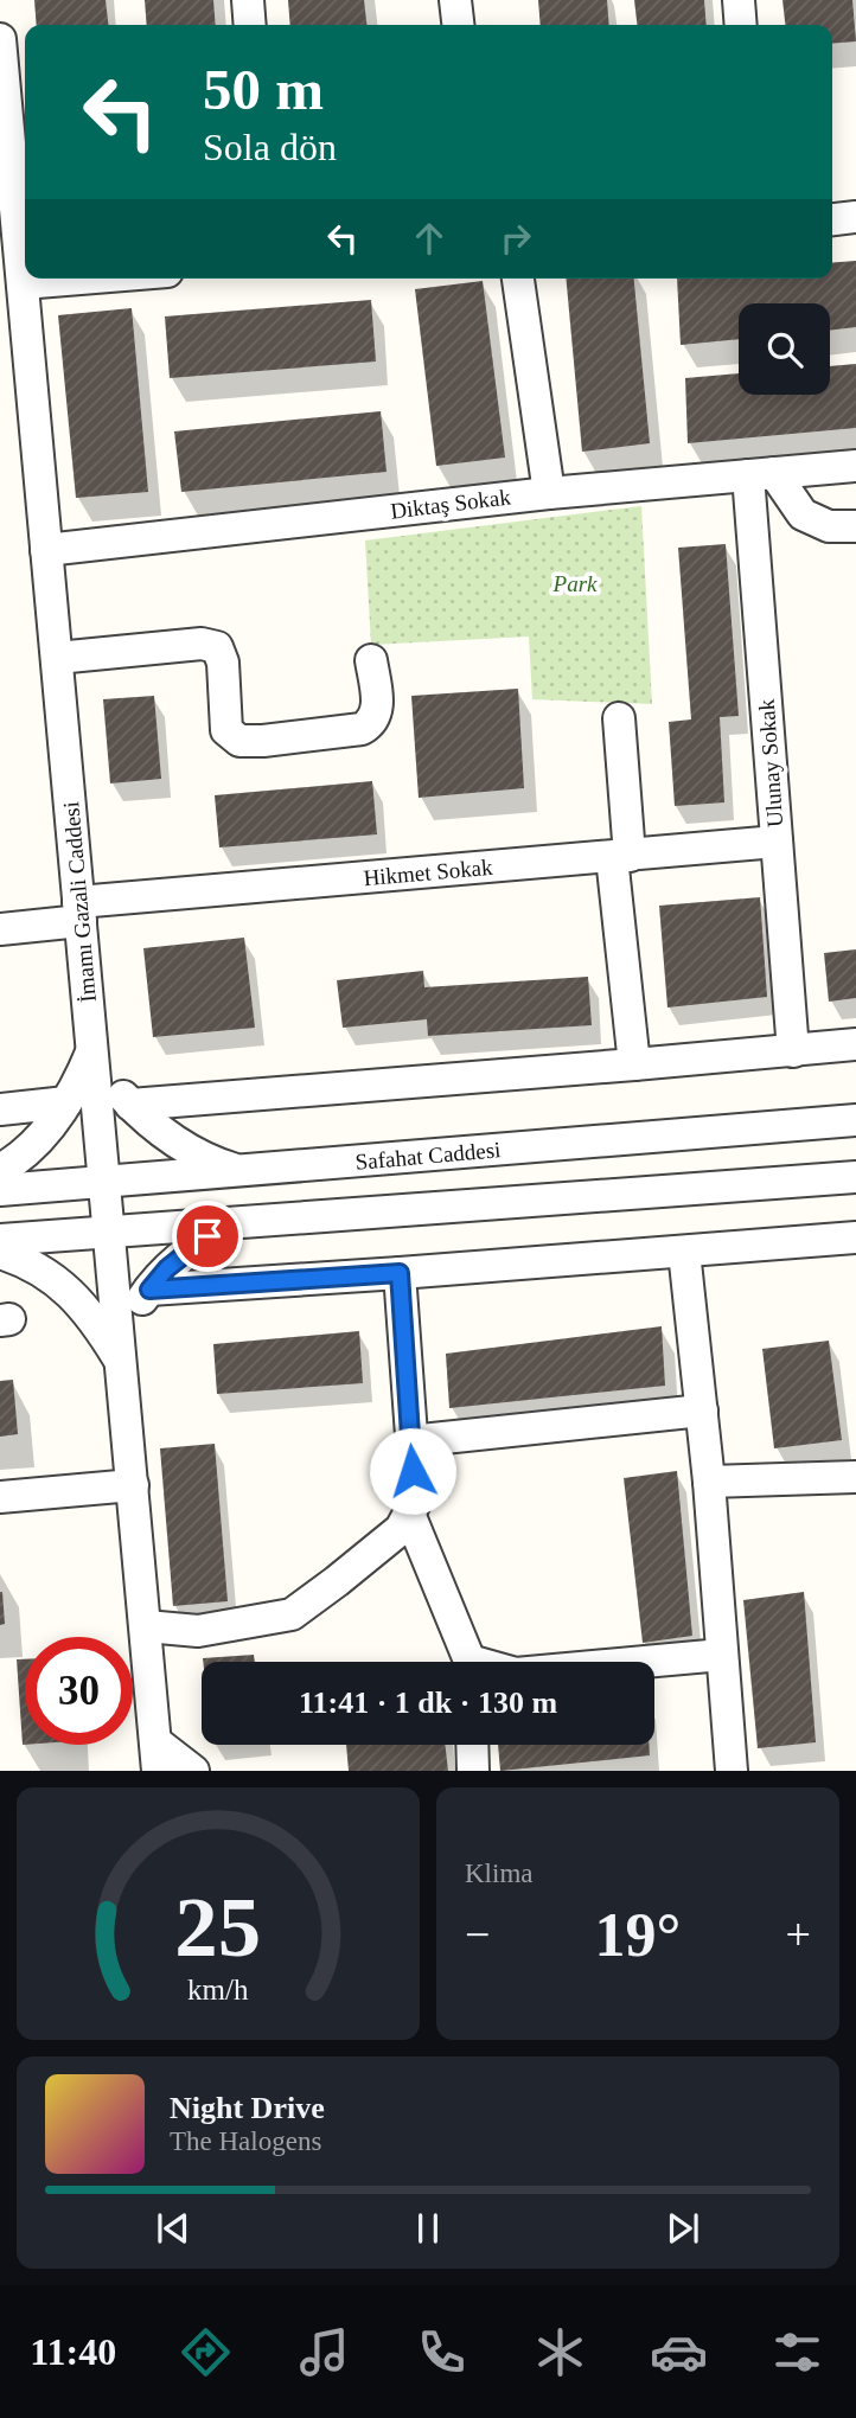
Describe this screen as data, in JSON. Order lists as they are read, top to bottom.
{
  "streets": {
    "street": [
      "Diktaş Sokak",
      "Ulunay Sokak",
      "Hikmet Sokak",
      "İmamı Gazali Caddesi",
      "Safahat Caddesi"
    ]
  },
  "crossings": [
    ["Diktaş Sokak", "Ulunay Sokak"],
    ["Diktaş Sokak", "İmamı Gazali Caddesi"],
    ["Ulunay Sokak", "Hikmet Sokak"],
    ["Hikmet Sokak", "İmamı Gazali Caddesi"],
    ["İmamı Gazali Caddesi", "Safahat Caddesi"]
  ],
  "parks": ["Park"],
  "page": {
    "turn": ["50 m", "Sola dön"],
    "limit": "30",
    "trip": "11:41 · 1 dk · 130 m",
    "tile": "Klima",
    "heat": ["−", "19°", "+"],
    "song": ["Night Drive", "The Halogens"],
    "tabs": "11:40",
    "gauge": ["25", "km/h"]
  }
}
